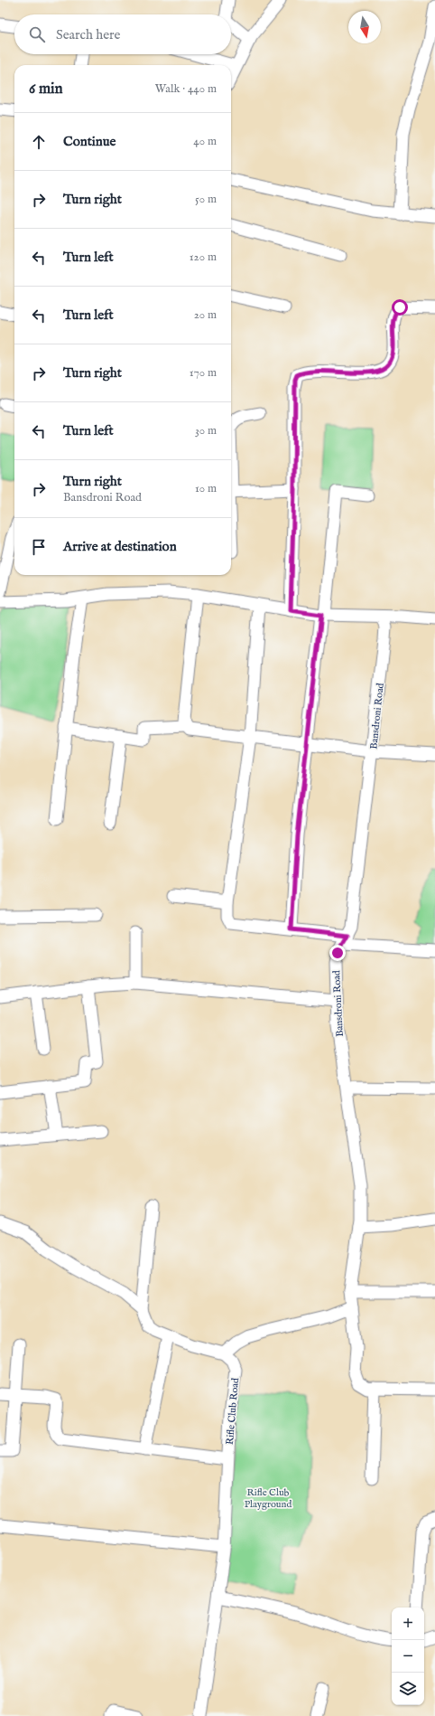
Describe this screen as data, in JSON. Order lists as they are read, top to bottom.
{
  "streets": {
    "street": ["Bansdroni Road", "Rifle Club Road"]
  },
  "parks": ["Rifle Club Playground"],
  "north": "bottom",
  "page": {
    "search": "Search here",
    "heading": ["6 min", "Walk · 440 m"],
    "list": [
      ["Continue", "40 m"],
      ["Turn right", "50 m"],
      ["Turn left", "120 m"],
      ["Turn left", "20 m"],
      ["Turn right", "170 m"],
      ["Turn left", "30 m"],
      ["Turn right", "Bansdroni Road", "10 m"],
      "Arrive at destination"
    ],
    "map_buttons": ["+", "−"]
  }
}
